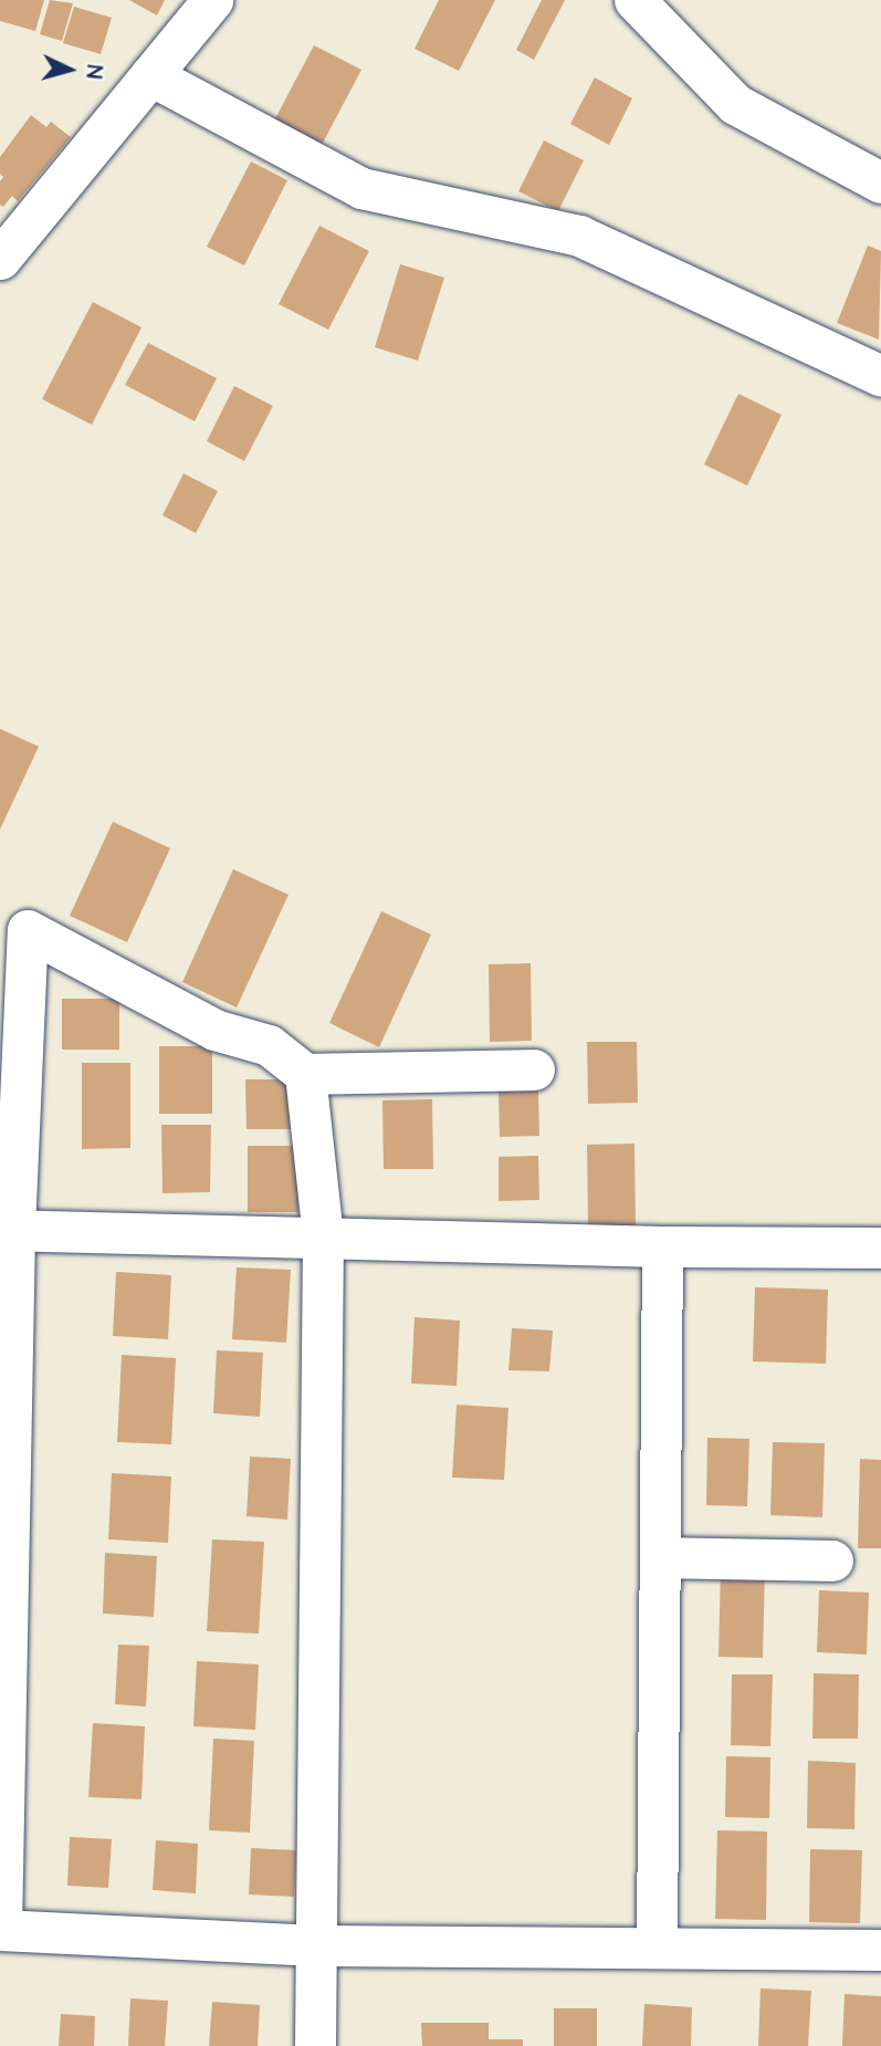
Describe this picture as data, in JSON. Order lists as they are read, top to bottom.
{
  "north": "right"
}
